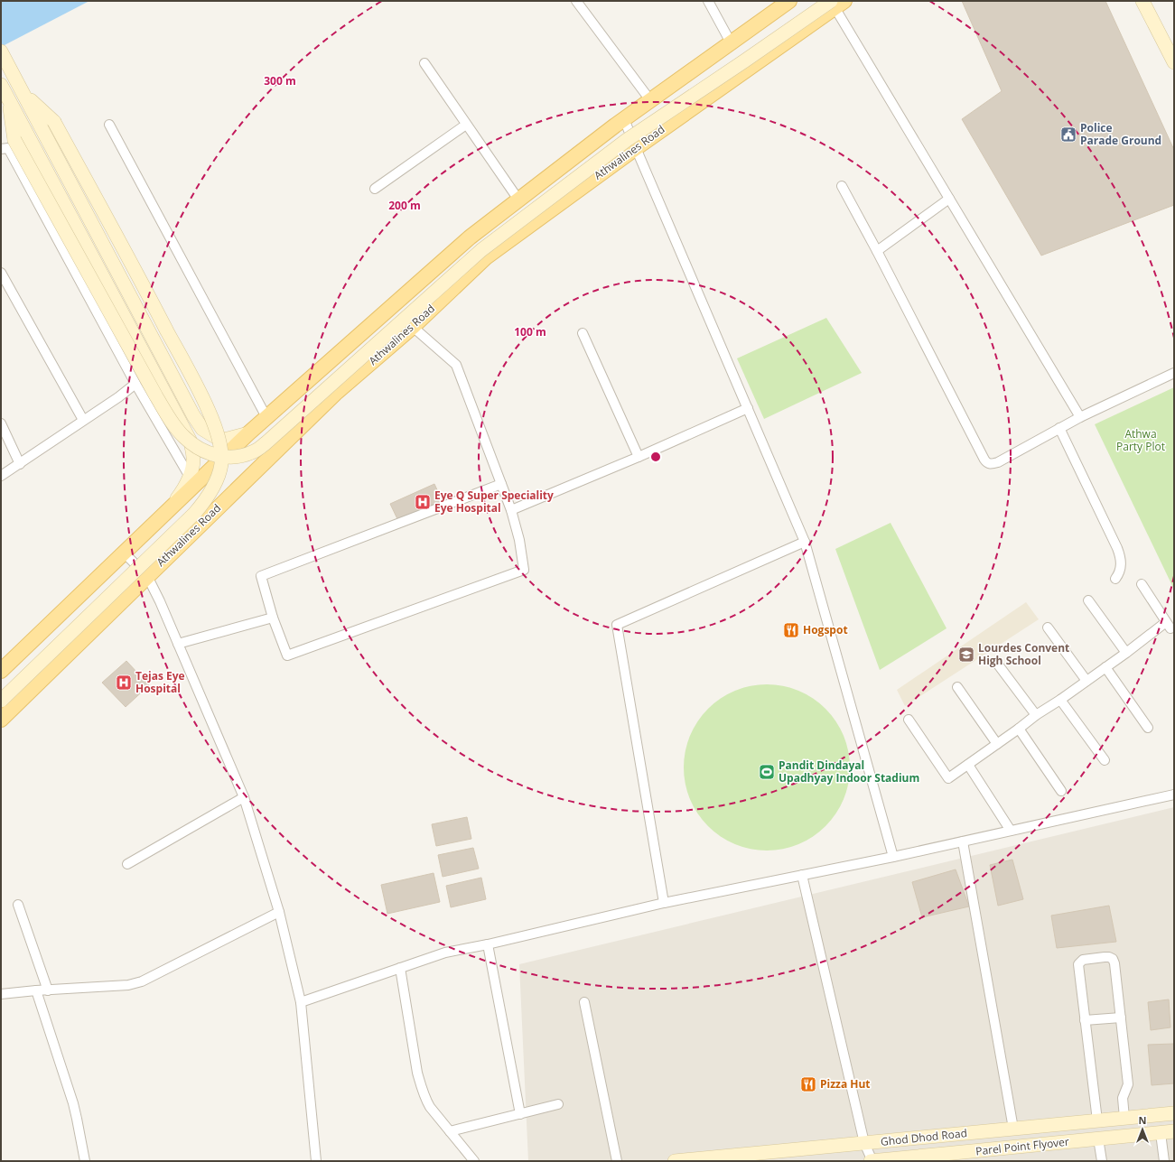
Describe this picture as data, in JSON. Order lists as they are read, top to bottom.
{
  "streets": {
    "main road": ["Athwalines Road", "Ghod Dhod Road", "Parel Point Flyover"]
  },
  "parks": ["Athwa Party Plot"],
  "places": {
    "public building": ["Police Parade Ground"],
    "hospital": ["Eye Q Super Speciality Eye Hospital", "Tejas Eye Hospital"],
    "restaurant": ["Hogspot", "Pizza Hut"],
    "school or university": ["Lourdes Convent High School"],
    "sports": ["Pandit Dindayal Upadhyay Indoor Stadium"]
  },
  "north": "top",
  "rings": ["300 m", "200 m", "100 m"]
}
